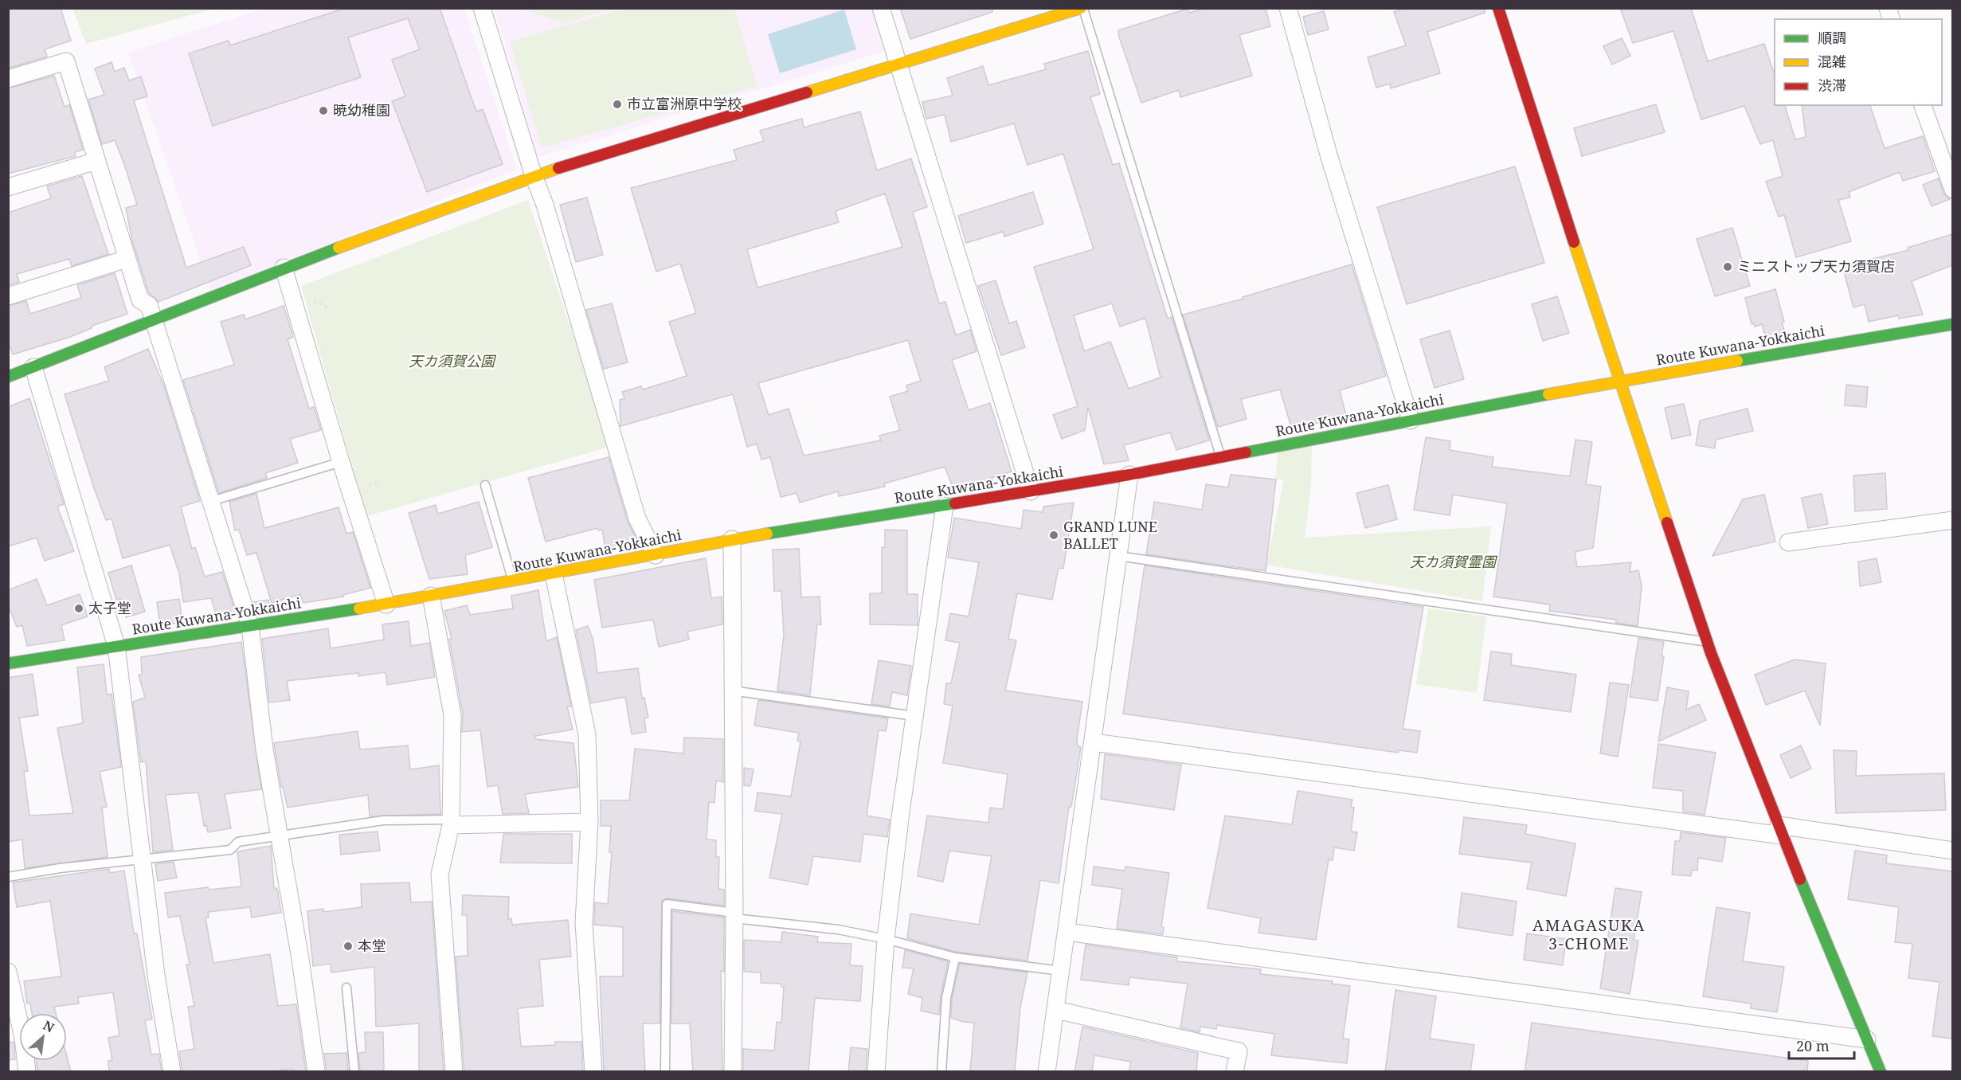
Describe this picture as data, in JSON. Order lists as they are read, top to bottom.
{
  "streets": {
    "street": ["Route Kuwana-Yokkaichi"]
  },
  "districts": ["AMAGASUKA 3-CHOME"],
  "parks": ["天カ須賀公園", "天カ須賀霊園"],
  "places": [
    "市立富洲原中学校",
    "暁幼稚園",
    "ミニストップ天カ須賀店",
    "GRAND LUNE BALLET",
    "太子堂",
    "本堂"
  ],
  "legend": ["順調", "混雑", "渋滞"],
  "scale_bar": "20 m",
  "north": "top right"
}
